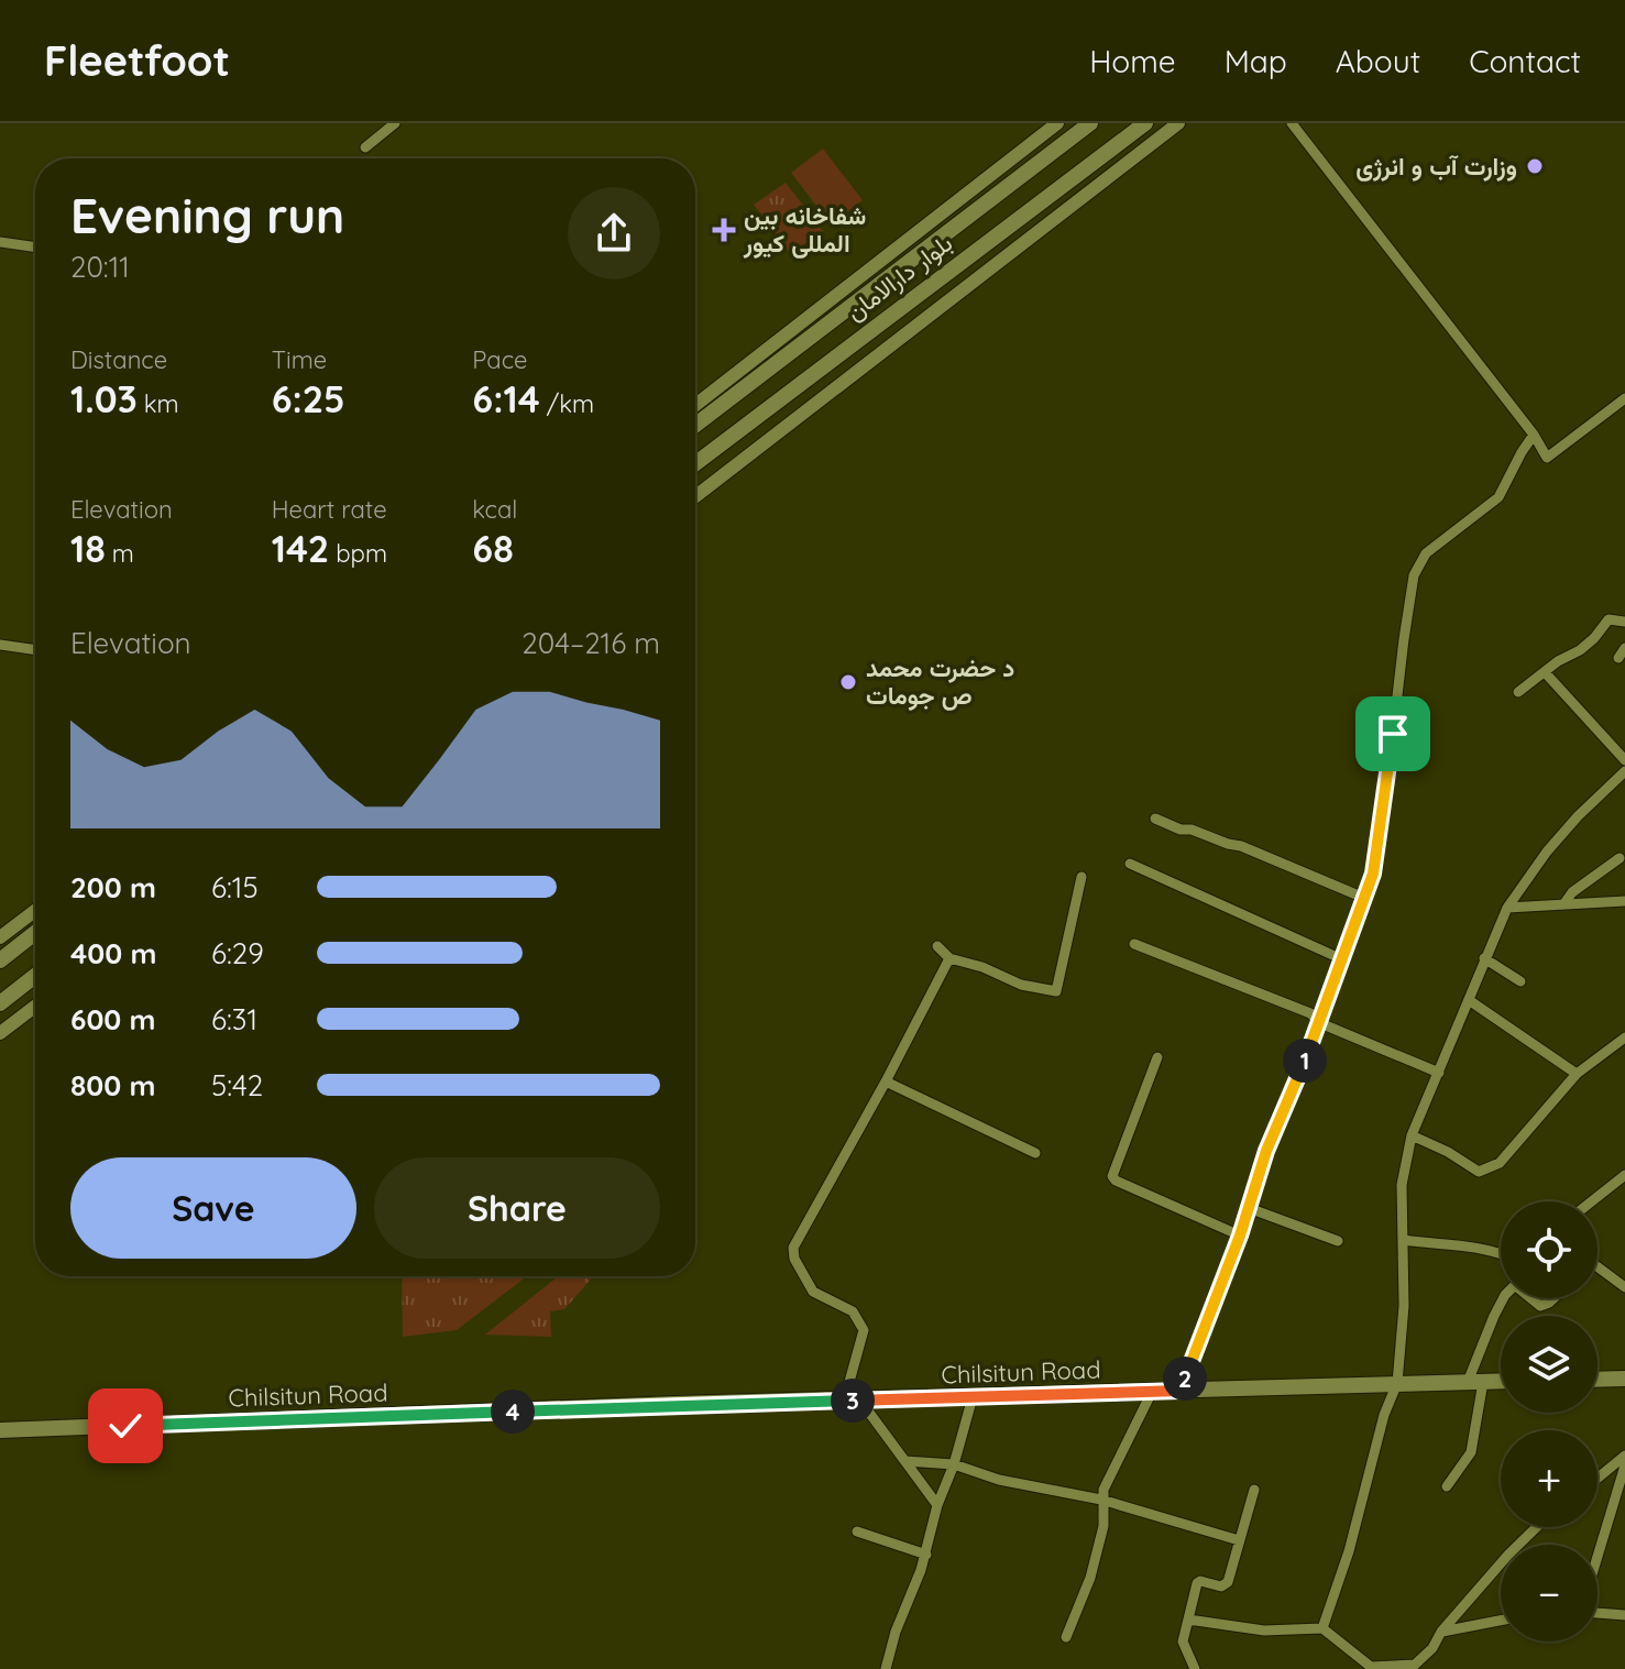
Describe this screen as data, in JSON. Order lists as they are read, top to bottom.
{
  "streets": {
    "main road": ["بلوار دارالامان", "Chilsitun Road"]
  },
  "places": {
    "other": ["وزارت آب و انرژی", "د حضرت محمد ص جومات"],
    "health": ["شفاخانه بین المللی کیور"]
  },
  "page": {
    "header": "Fleetfoot",
    "nav": [
      "Home",
      "Map",
      "About",
      "Contact"
    ],
    "heading": ["Evening run", "20:11"],
    "stats": [
      ["Distance", "1.03 km"],
      ["Time", "6:25"],
      ["Pace", "6:14 /km"],
      ["Elevation", "18 m"],
      ["Heart rate", "142 bpm"],
      ["kcal", "68"]
    ],
    "chart": ["Elevation", "204–216 m"],
    "list": [
      {
        "name": "200 m",
        "note": "6:15"
      },
      {
        "name": "400 m",
        "note": "6:29"
      },
      {
        "name": "600 m",
        "note": "6:31"
      },
      {
        "name": "800 m",
        "note": "5:42"
      }
    ],
    "pins": [
      "1",
      "2",
      "3",
      "4"
    ],
    "buttons": ["Save", "Share"],
    "map_buttons": ["+", "−"]
  }
}
